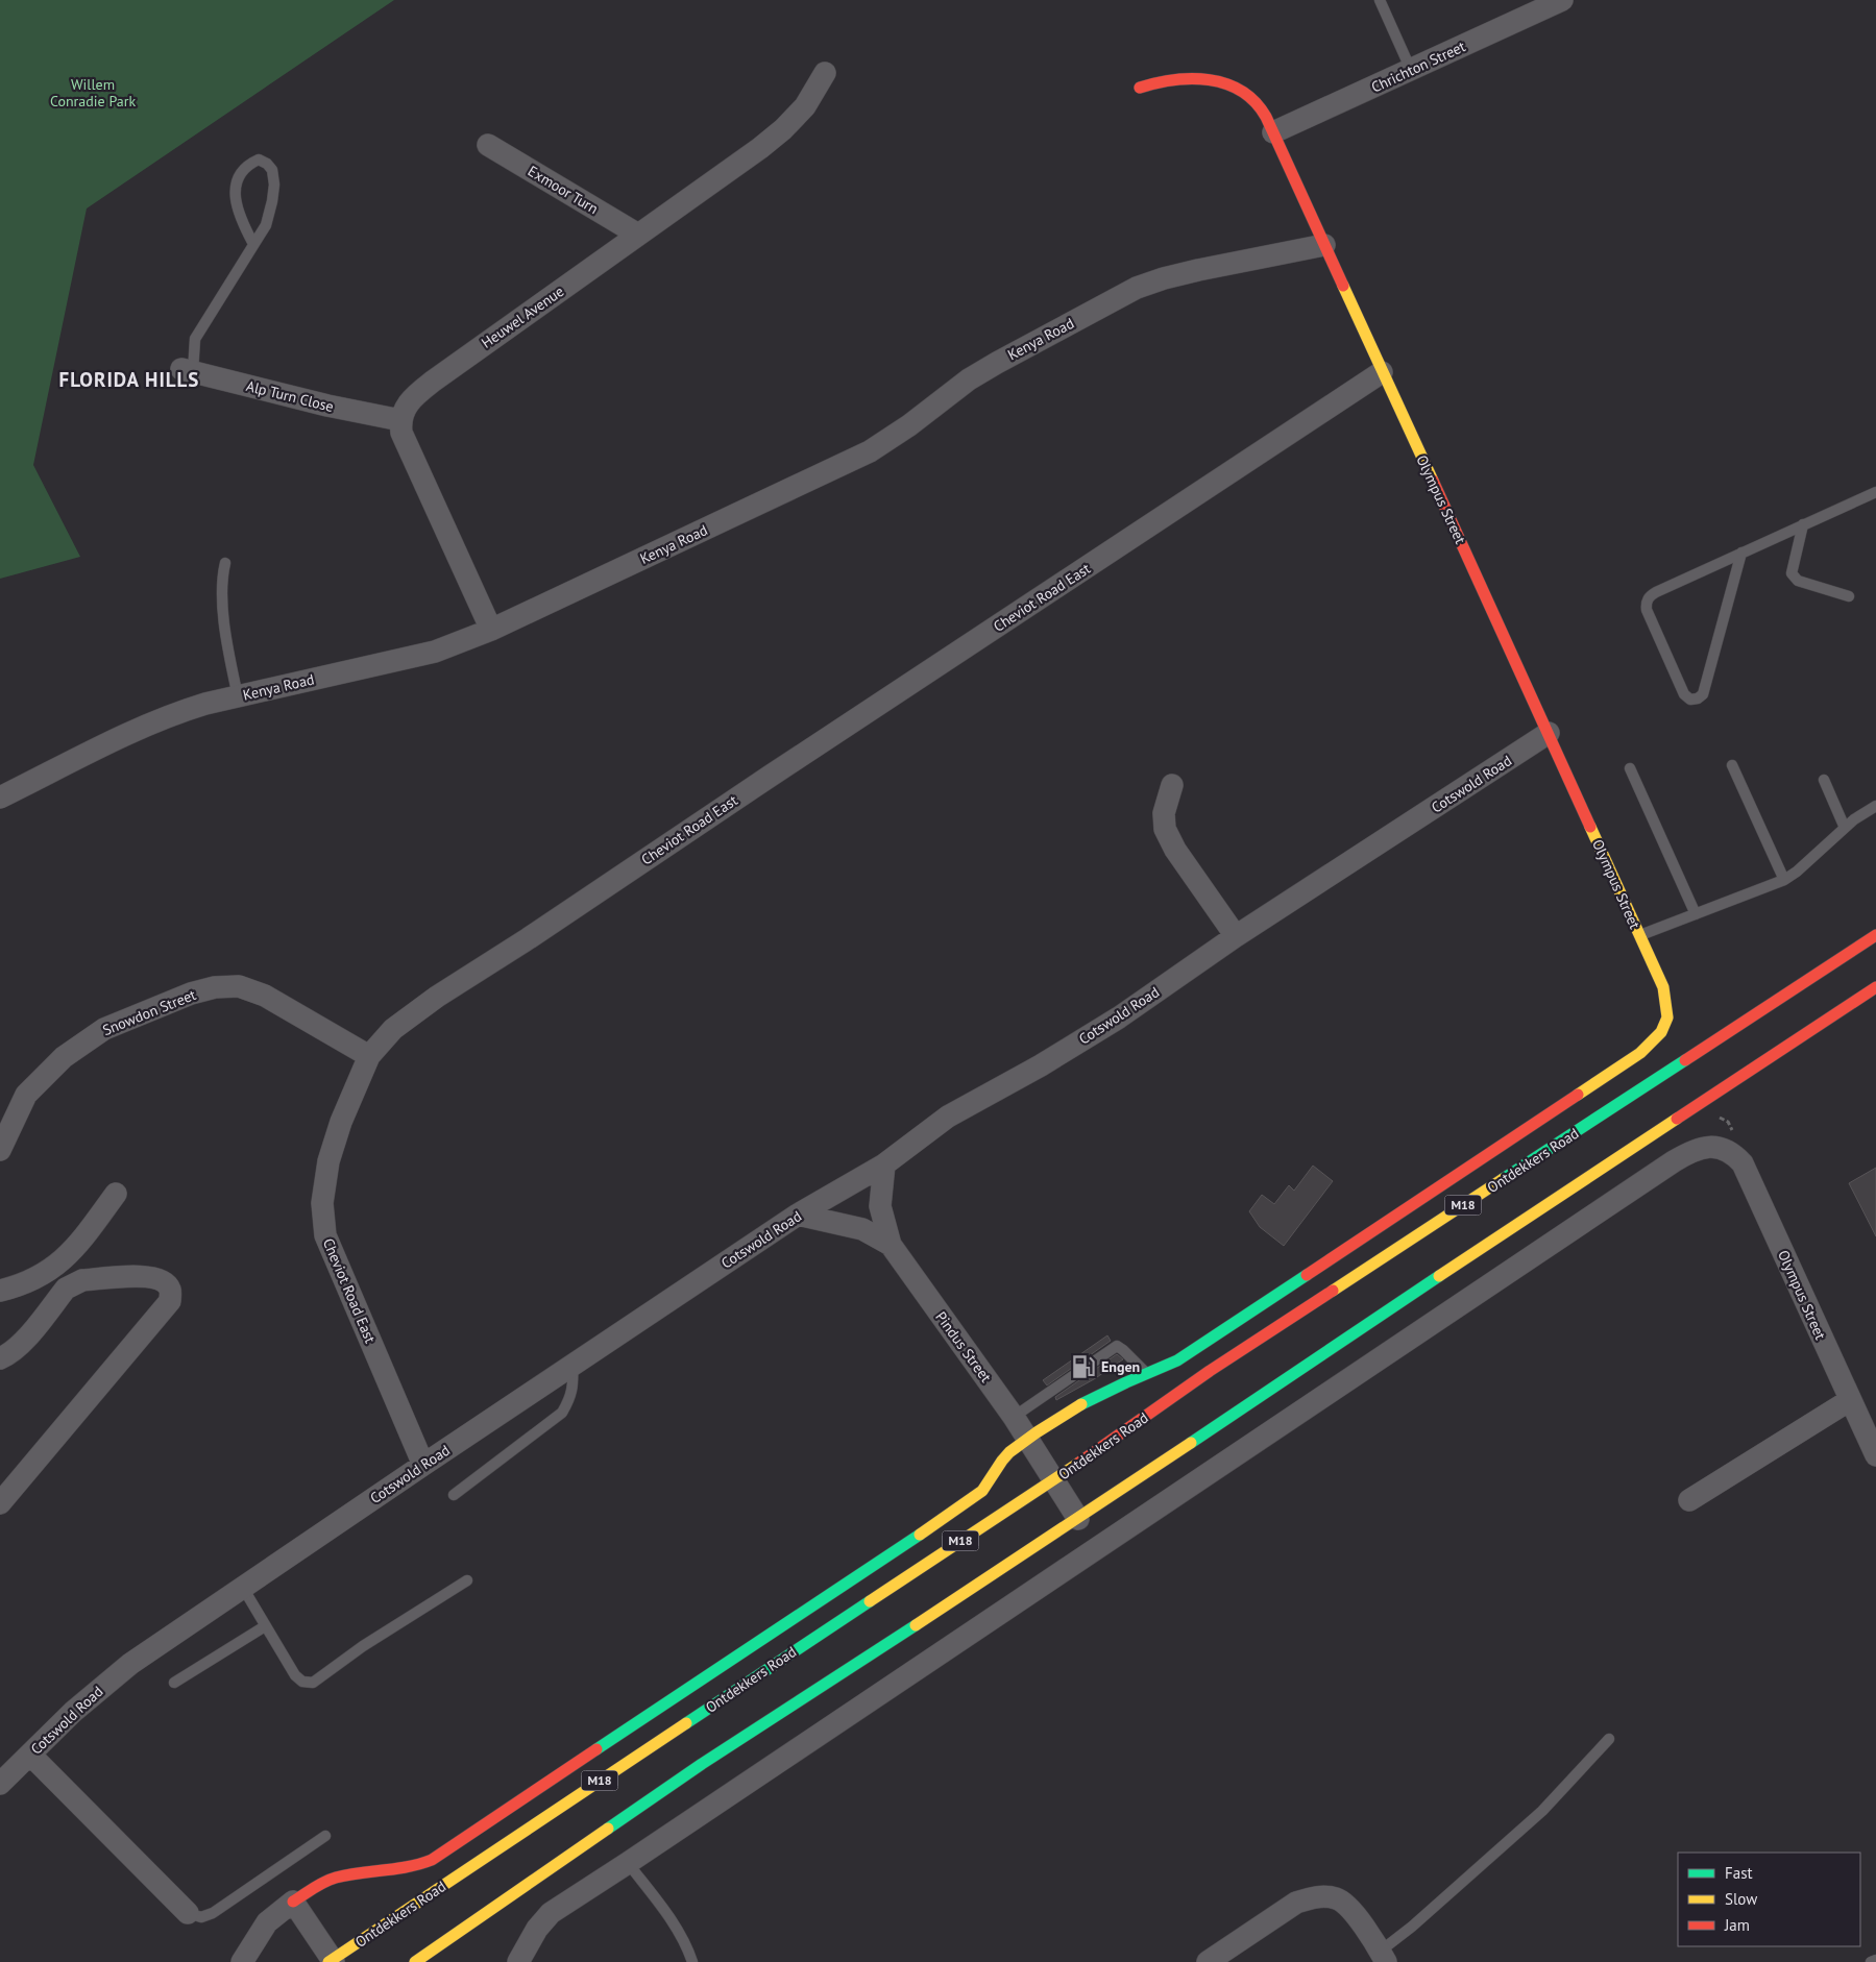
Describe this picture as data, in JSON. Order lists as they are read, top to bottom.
{
  "streets": {
    "main road": ["Olympus Street", "Ontdekkers Road", "M18"],
    "street": [
      "Chrichton Street",
      "Exmoor Turn",
      "Heuwel Avenue",
      "Kenya Road",
      "Alp Turn Close",
      "Cheviot Road East",
      "Cotswold Road",
      "Snowdon Street",
      "Pindus Street"
    ]
  },
  "crossings": [
    ["Chrichton Street", "Olympus Street"],
    ["Exmoor Turn", "Heuwel Avenue"],
    ["Heuwel Avenue", "Alp Turn Close"],
    ["Kenya Road", "Olympus Street"],
    ["Olympus Street", "Cheviot Road East"],
    ["Olympus Street", "Cotswold Road"],
    ["Olympus Street", "Ontdekkers Road"],
    ["Cheviot Road East", "Cotswold Road"],
    ["Cheviot Road East", "Snowdon Street"],
    ["Cotswold Road", "Pindus Street"],
    ["Ontdekkers Road", "Pindus Street"]
  ],
  "districts": ["FLORIDA HILLS"],
  "parks": ["Willem Conradie Park"],
  "places": {
    "fuel station": ["Engen"]
  },
  "legend": ["Fast", "Slow", "Jam"]
}
